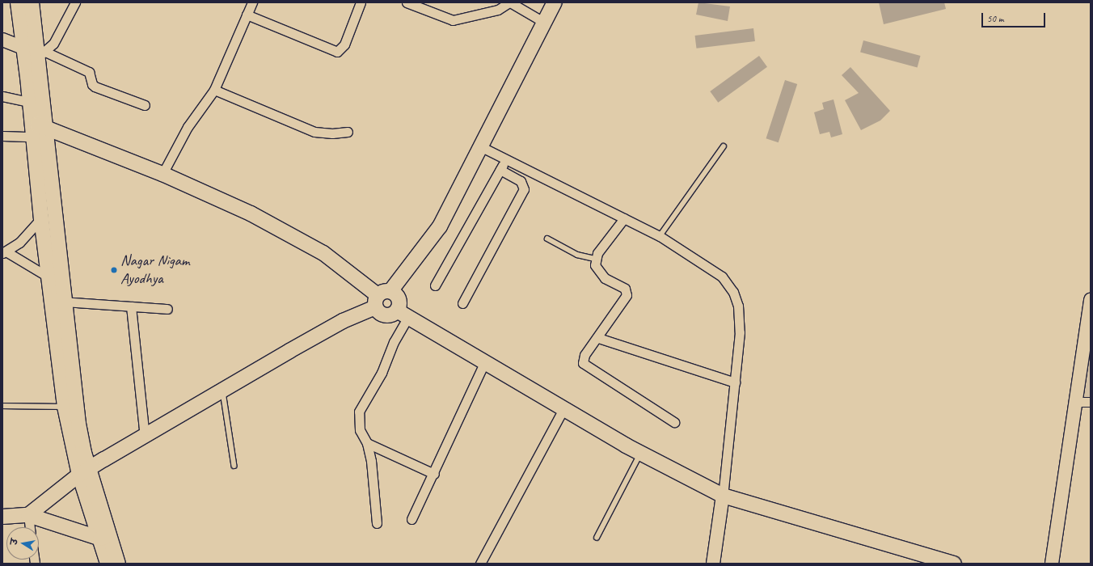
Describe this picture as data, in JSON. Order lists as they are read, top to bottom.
{
  "places": ["Nagar Nigam Ayodhya"],
  "scale_bar": "50 m",
  "north": "left"
}
